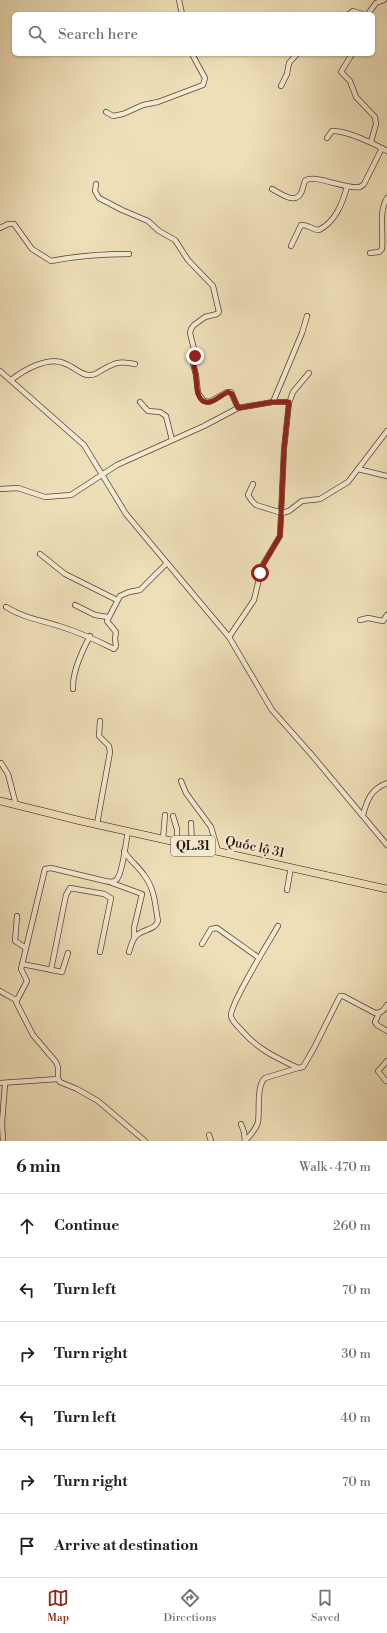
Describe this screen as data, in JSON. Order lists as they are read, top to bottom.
{
  "streets": {
    "highway": ["QL.31", "Quốc lộ 31"]
  },
  "page": {
    "search": "Search here",
    "heading": ["6 min", "Walk · 470 m"],
    "list": [
      ["Continue", "260 m"],
      ["Turn left", "70 m"],
      ["Turn right", "30 m"],
      ["Turn left", "40 m"],
      ["Turn right", "70 m"],
      "Arrive at destination"
    ],
    "nav": ["Map", "Directions", "Saved"]
  }
}
